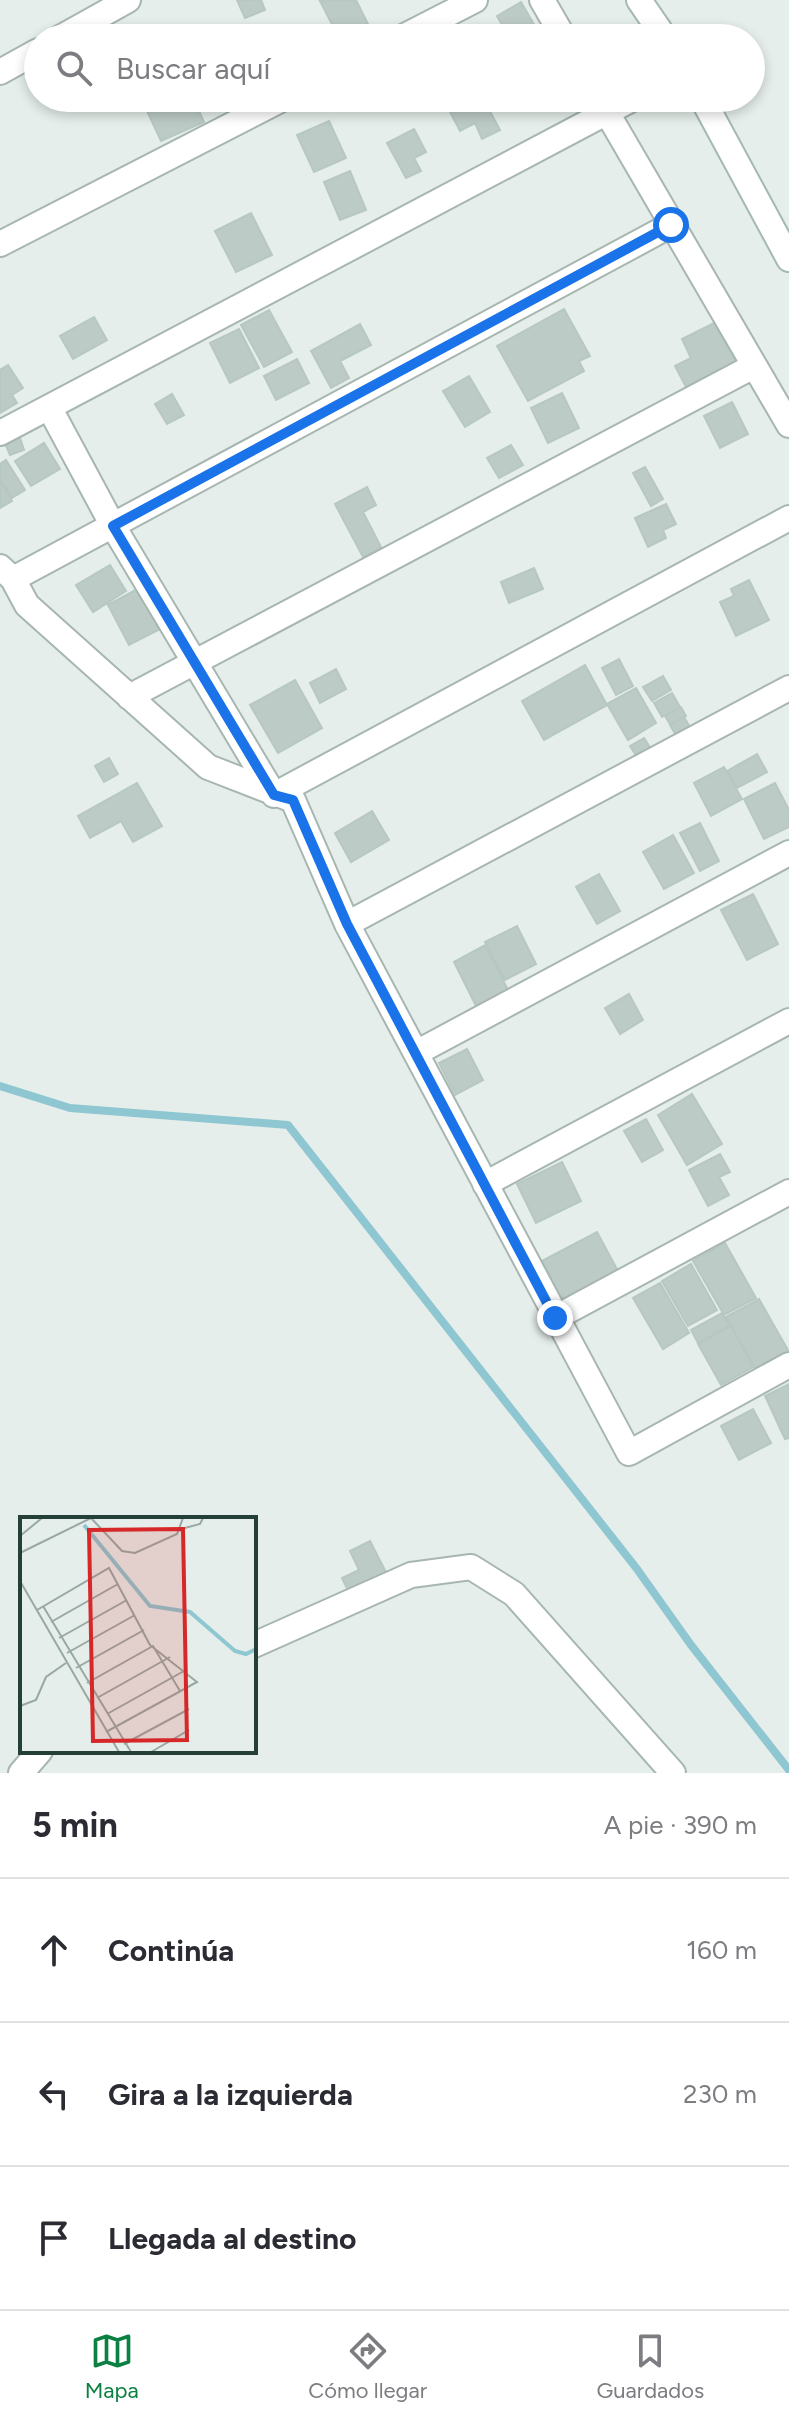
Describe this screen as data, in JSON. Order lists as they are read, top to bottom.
{
  "page": {
    "search": "Buscar aquí",
    "heading": ["5 min", "A pie · 390 m"],
    "list": [
      ["Continúa", "160 m"],
      ["Gira a la izquierda", "230 m"],
      "Llegada al destino"
    ],
    "nav": ["Mapa", "Cómo llegar", "Guardados"]
  }
}
